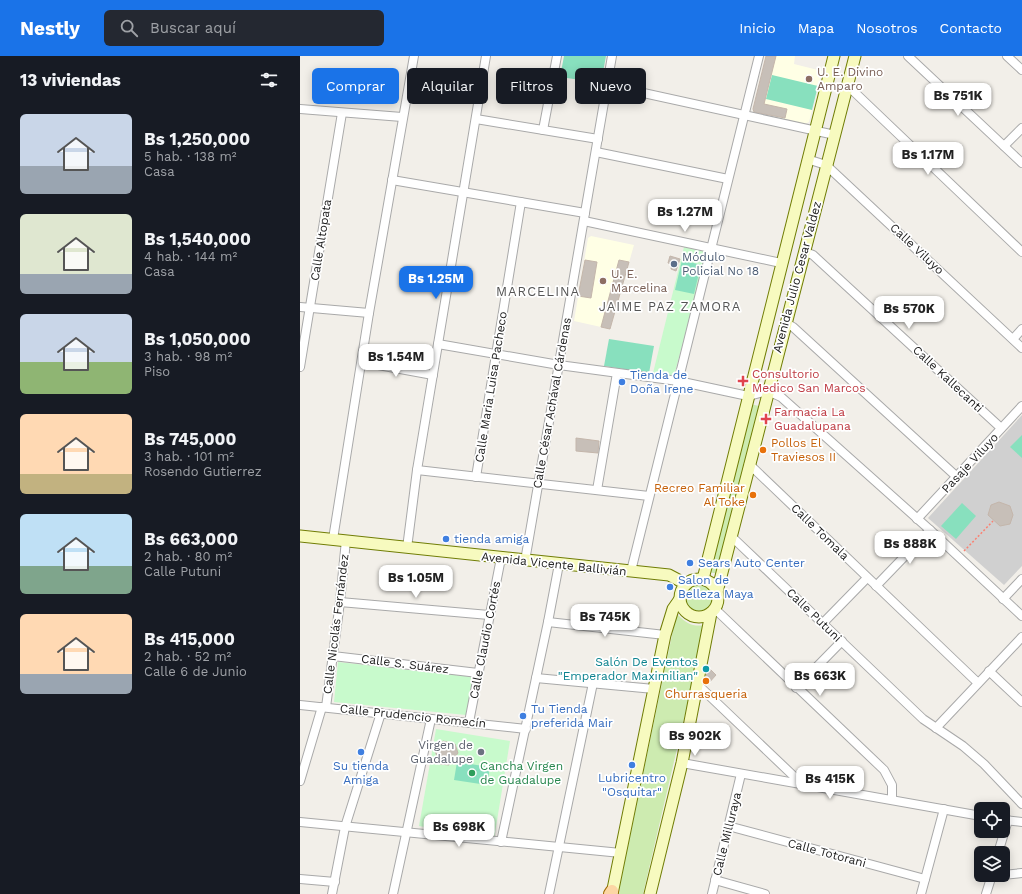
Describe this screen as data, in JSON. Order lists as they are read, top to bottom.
{
  "streets": {
    "main road": ["Avenida Julio Cesar Valdez", "Avenida Vicente Ballivián"],
    "street": [
      "Calle Altopata",
      "Calle Viluyo",
      "Calle Kallecanti",
      "Calle Maria Luisa Pacheco",
      "Calle César Achával Cárdenas",
      "Pasaje Viluyo",
      "Calle Tomala",
      "Calle Putuni",
      "Calle Nicolás Fernández",
      "Calle Claudio Cortés",
      "Calle S. Suárez",
      "Calle Prudencio Romecín",
      "Calle Milluraya",
      "Calle Totorani"
    ]
  },
  "crossings": [
    ["Calle Viluyo", "Avenida Julio Cesar Valdez"],
    ["Avenida Julio Cesar Valdez", "Calle Kallecanti"],
    ["Avenida Julio Cesar Valdez", "Calle Tomala"],
    ["Avenida Julio Cesar Valdez", "Avenida Vicente Ballivián"],
    ["Avenida Julio Cesar Valdez", "Calle Putuni"],
    ["Calle Kallecanti", "Pasaje Viluyo"],
    ["Calle César Achával Cárdenas", "Avenida Vicente Ballivián"],
    ["Avenida Vicente Ballivián", "Calle Nicolás Fernández"],
    ["Avenida Vicente Ballivián", "Calle Claudio Cortés"],
    ["Calle Nicolás Fernández", "Calle S. Suárez"],
    ["Calle Nicolás Fernández", "Calle Prudencio Romecín"],
    ["Calle Claudio Cortés", "Calle S. Suárez"],
    ["Calle Claudio Cortés", "Calle Prudencio Romecín"],
    ["Calle Milluraya", "Calle Totorani"]
  ],
  "districts": ["MARCELINA", "JAIME PAZ ZAMORA"],
  "places": {
    "other": [
      "U. E. Divino Amparo",
      "Módulo Policial No 18",
      "U. E. Marcelina",
      "Tienda de Doña Irene",
      "Pollos El Traviesos II",
      "Recreo Familiar Al Toke",
      "tienda amiga",
      "Sears Auto Center",
      "Salon de Belleza Maya",
      "Salón De Eventos \"Emperador Maximilian\"",
      "Churrasqueria",
      "Tu Tienda preferida Mair",
      "Su tienda Amiga",
      "Virgen de Guadalupe",
      "Lubricentro \"Osquitar\"",
      "Cancha Virgen de Guadalupe"
    ],
    "health": ["Consultorio Medico San Marcos", "Farmacia La Guadalupana"]
  },
  "page": {
    "header": "Nestly",
    "search": "Buscar aquí",
    "nav": [
      "Inicio",
      "Mapa",
      "Nosotros",
      "Contacto"
    ],
    "heading": "13 viviendas",
    "chip": [
      "Comprar",
      "Alquilar",
      "Filtros",
      "Nuevo"
    ],
    "price": [
      "Bs 751K",
      "Bs 1.17M",
      "Bs 1.27M",
      "Bs 1.25M",
      "Bs 570K",
      "Bs 1.54M",
      "Bs 888K",
      "Bs 1.05M",
      "Bs 745K",
      "Bs 663K",
      "Bs 902K",
      "Bs 415K",
      "Bs 698K"
    ],
    "list": [
      {
        "name": "Bs 1,250,000",
        "note": "5 hab. · 138 m² · Casa"
      },
      {
        "name": "Bs 1,540,000",
        "note": "4 hab. · 144 m² · Casa"
      },
      {
        "name": "Bs 1,050,000",
        "note": "3 hab. · 98 m² · Piso"
      },
      {
        "name": "Bs 745,000",
        "note": "3 hab. · 101 m² · Rosendo Gutierrez"
      },
      {
        "name": "Bs 663,000",
        "note": "2 hab. · 80 m² · Calle Putuni"
      },
      {
        "name": "Bs 415,000",
        "note": "2 hab. · 52 m² · Calle 6 de Junio"
      }
    ]
  }
}
